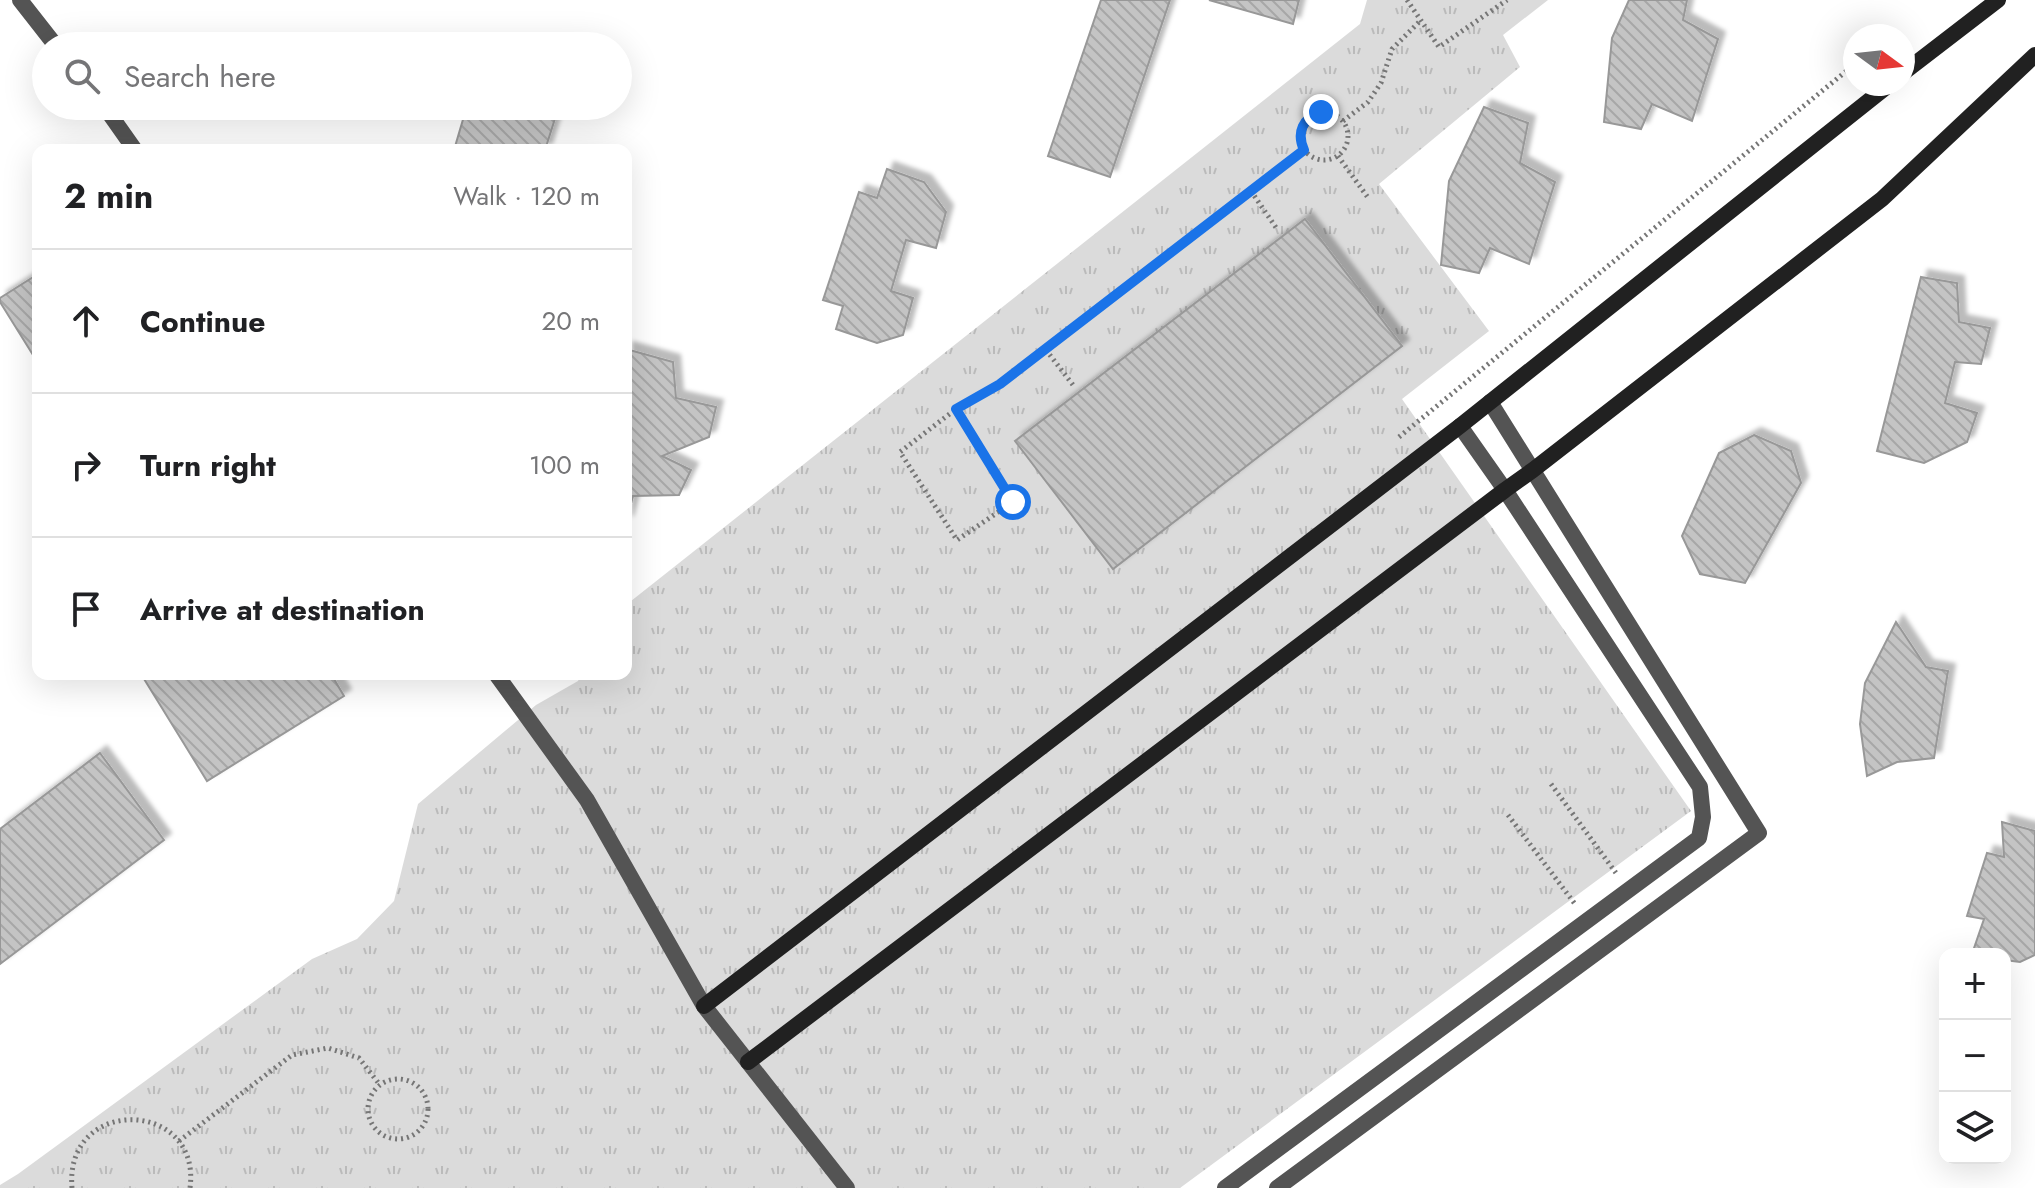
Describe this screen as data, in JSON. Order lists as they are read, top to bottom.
{
  "north": "right",
  "page": {
    "search": "Search here",
    "heading": ["2 min", "Walk · 120 m"],
    "list": [
      ["Continue", "20 m"],
      ["Turn right", "100 m"],
      "Arrive at destination"
    ],
    "map_buttons": ["+", "−"]
  }
}
